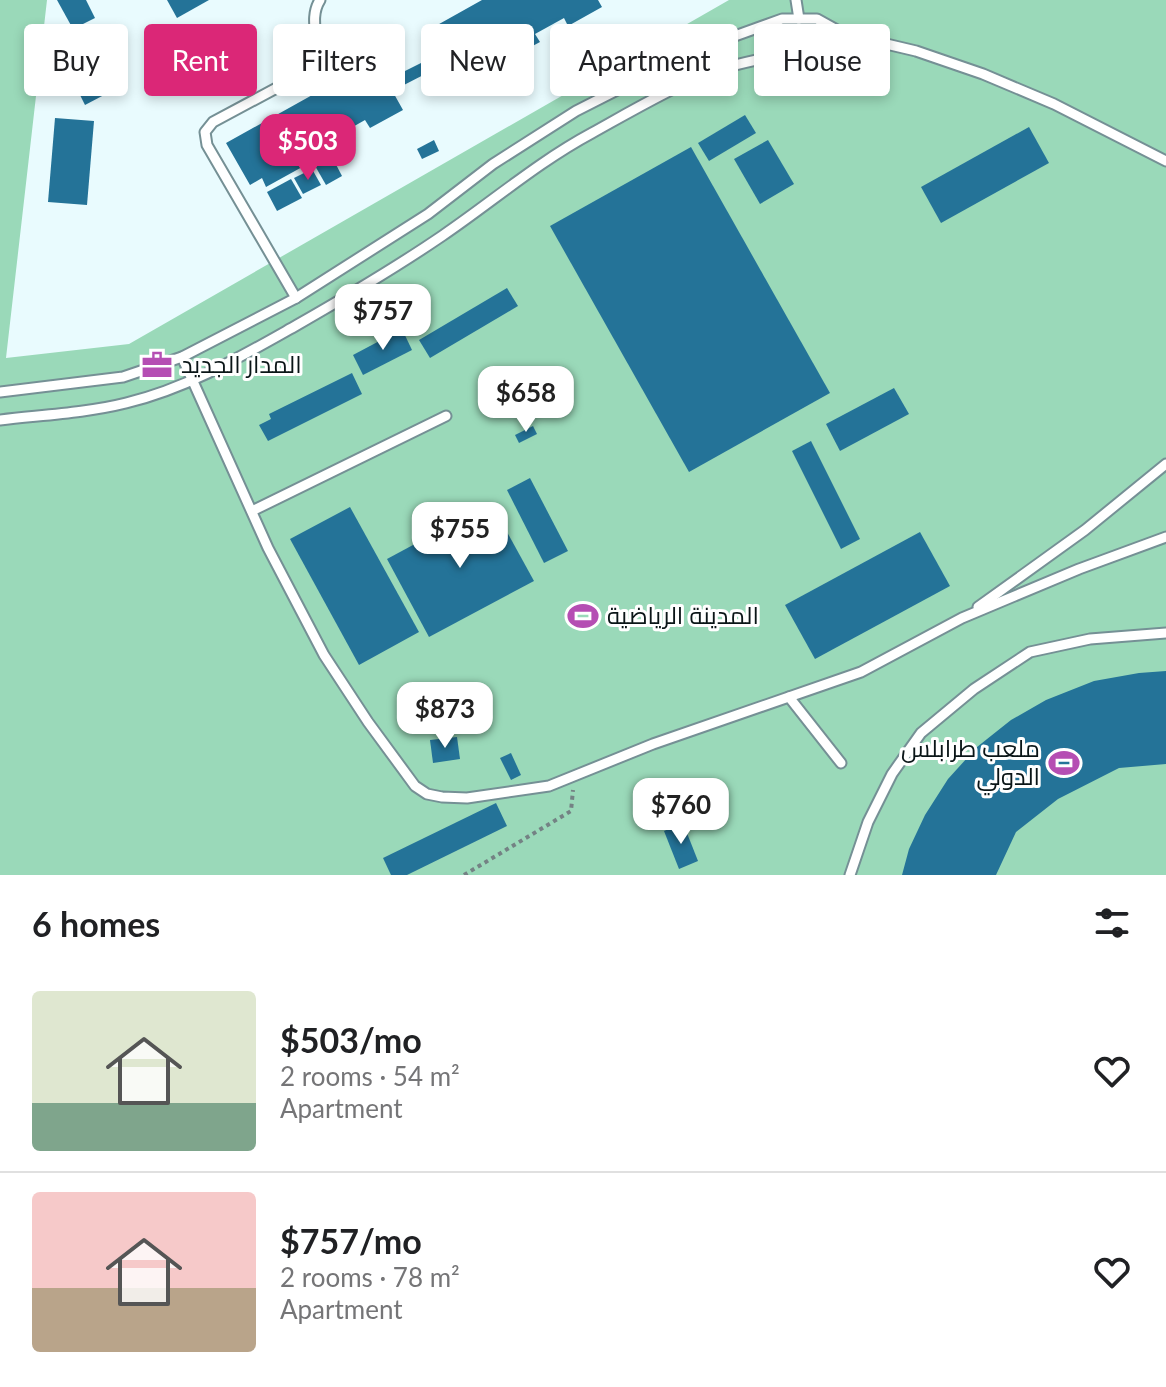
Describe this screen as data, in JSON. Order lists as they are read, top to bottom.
{
  "places": {
    "office": ["المدار الجديد"],
    "sports": ["المدينة الرياضية", "ملعب طرابلس الدولي"]
  },
  "page": {
    "chip": [
      "Buy",
      "Rent",
      "Filters",
      "New",
      "Apartment",
      "House"
    ],
    "price": [
      "$503",
      "$757",
      "$658",
      "$755",
      "$873",
      "$760"
    ],
    "heading": "6 homes",
    "list": [
      {
        "name": "$503/mo",
        "note": "2 rooms · 54 m² · Apartment"
      },
      {
        "name": "$757/mo",
        "note": "2 rooms · 78 m² · Apartment"
      }
    ]
  }
}
